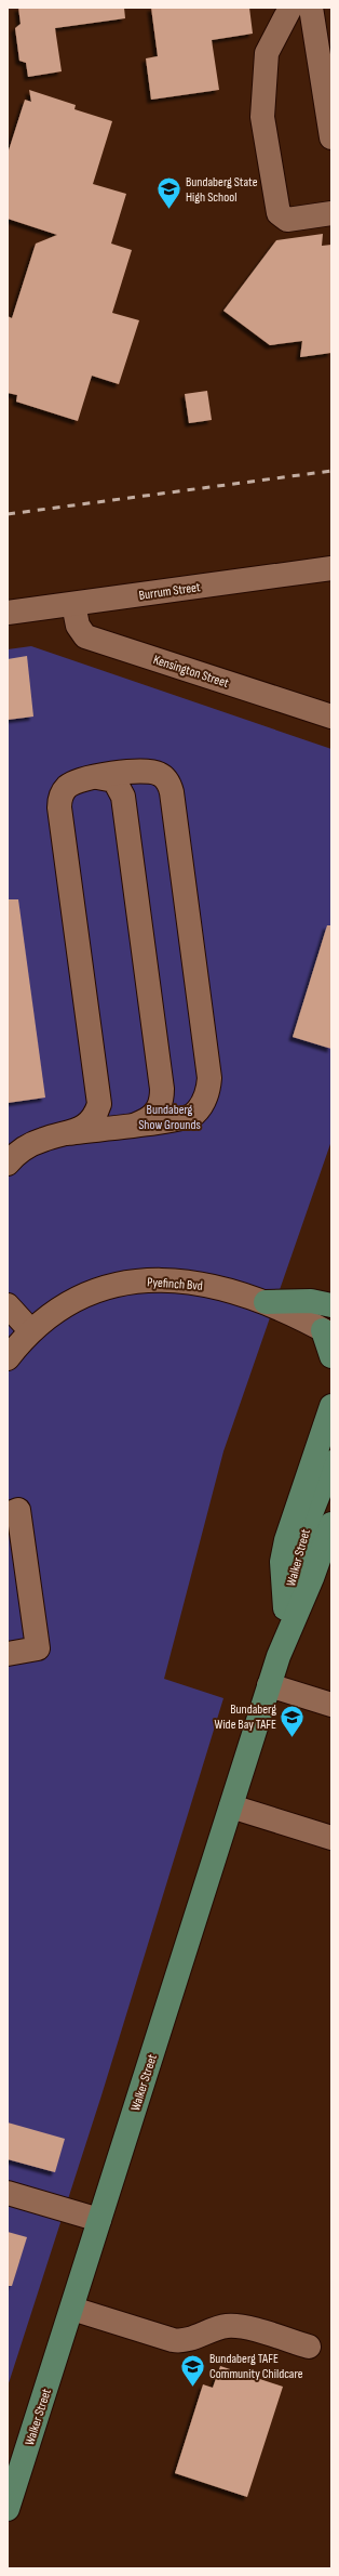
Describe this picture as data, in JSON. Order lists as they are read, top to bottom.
{
  "streets": {
    "main road": ["Walker Street"],
    "street": ["Burrum Street", "Kensington Street", "Pyefinch Bvd"]
  },
  "crossings": [
    ["Burrum Street", "Kensington Street"]
  ],
  "parks": ["Bundaberg Show Grounds"],
  "places": {
    "school or university": ["Bundaberg State High School", "Bundaberg Wide Bay TAFE", "Bundaberg TAFE Community Childcare"]
  }
}
